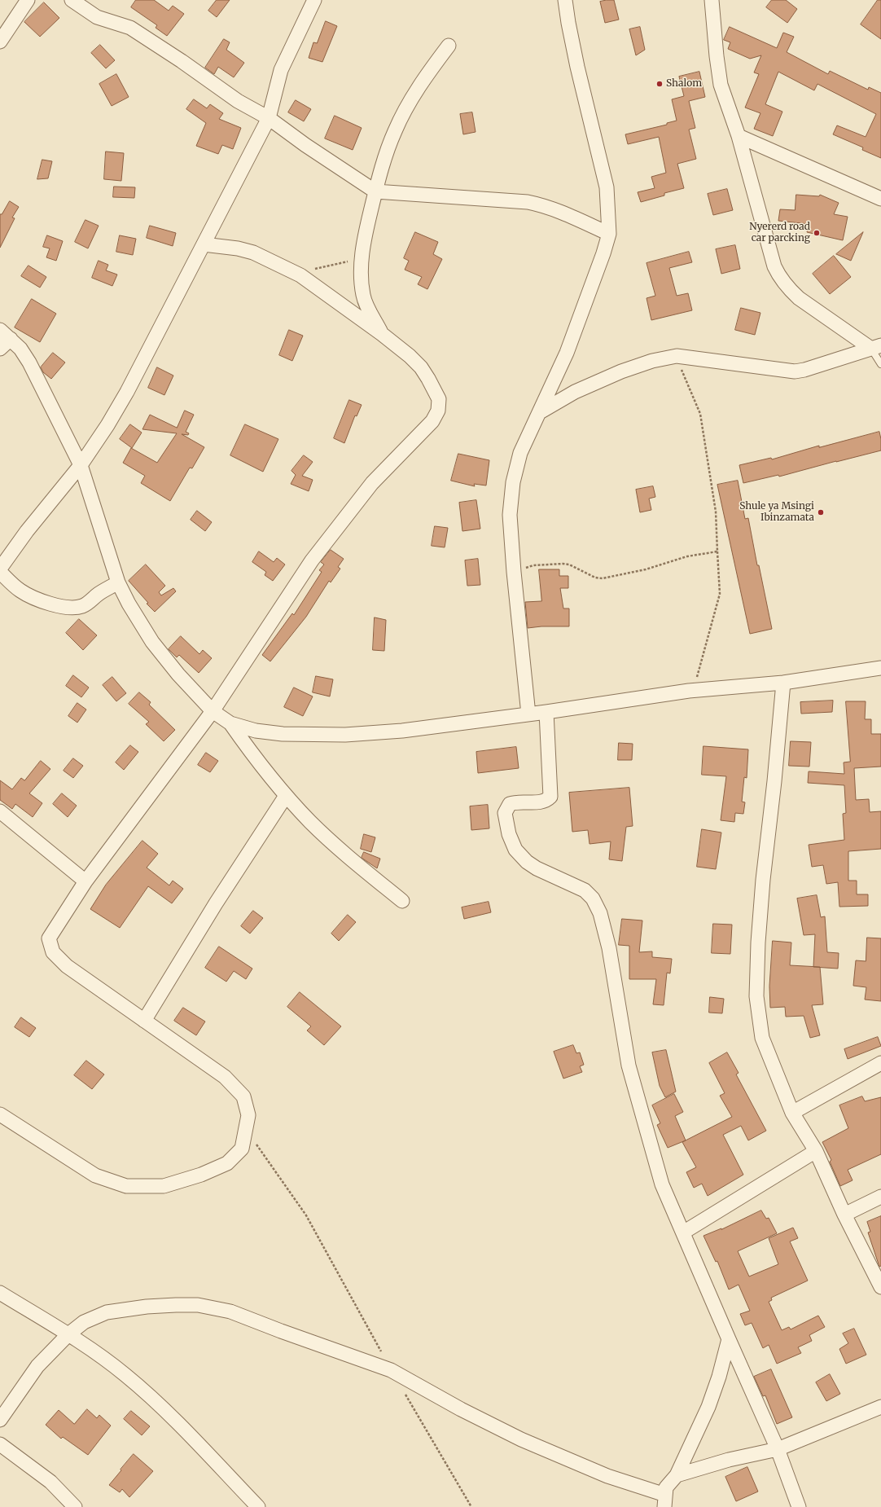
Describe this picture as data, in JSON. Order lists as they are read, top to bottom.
{
  "places": ["Shalom", "Nyererd road car parcking", "Shule ya Msingi Ibinzamata"]
}
